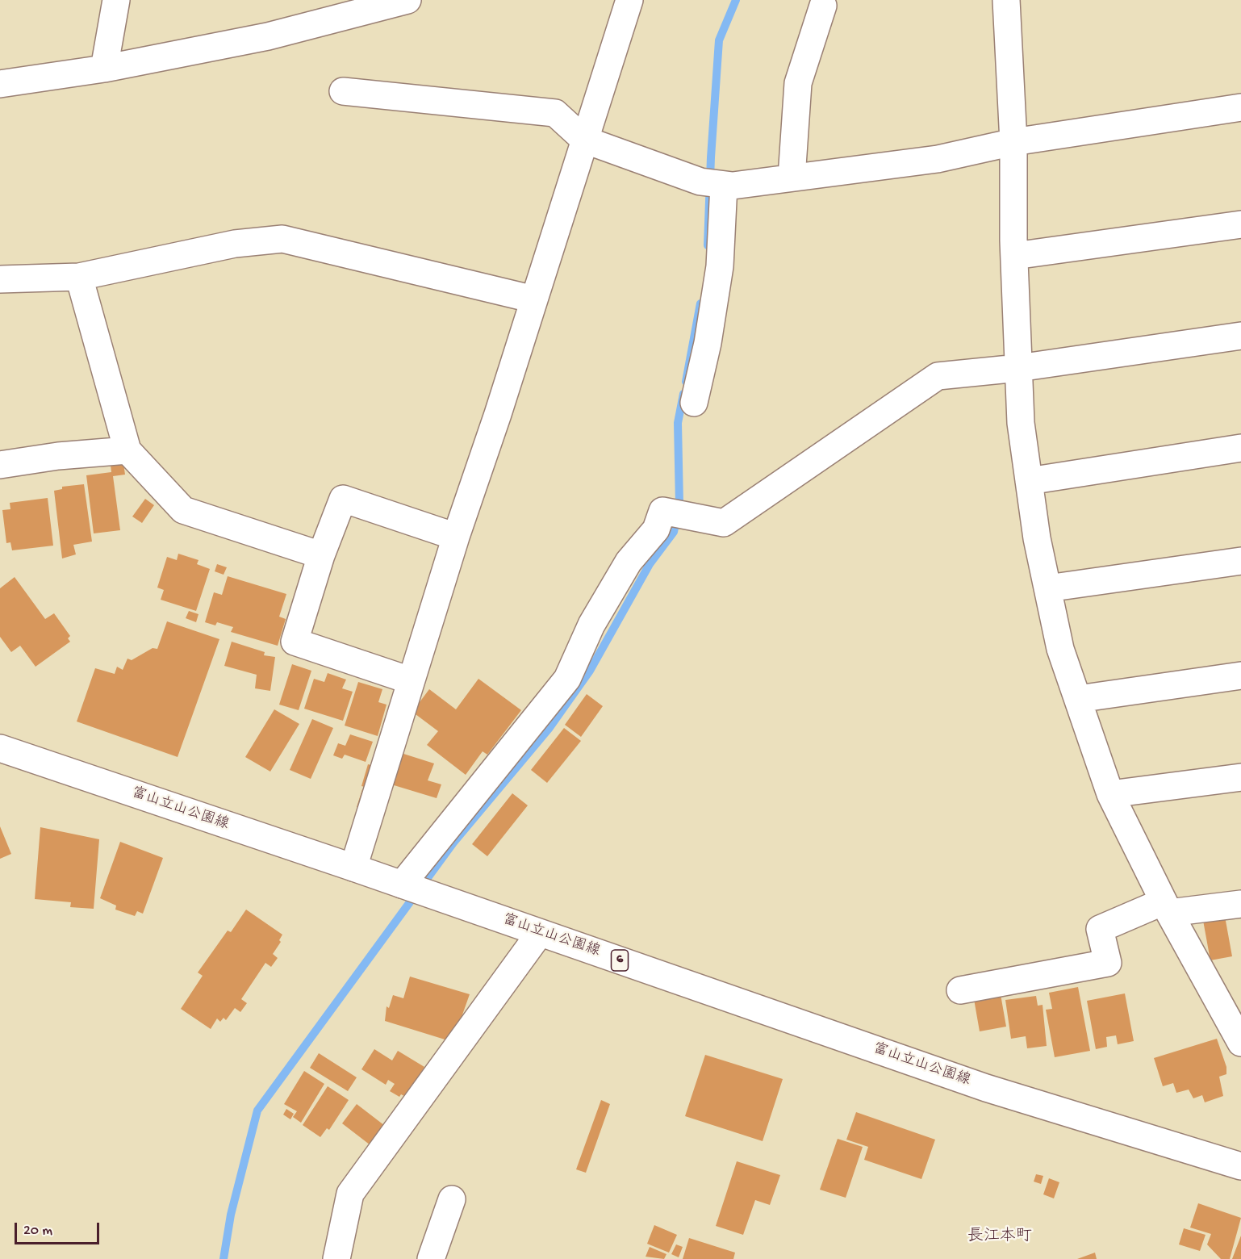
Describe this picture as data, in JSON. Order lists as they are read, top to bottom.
{
  "streets": {
    "street": ["富山立山公園線", "6"]
  },
  "districts": ["長江本町"],
  "scale_bar": "20 m"
}
